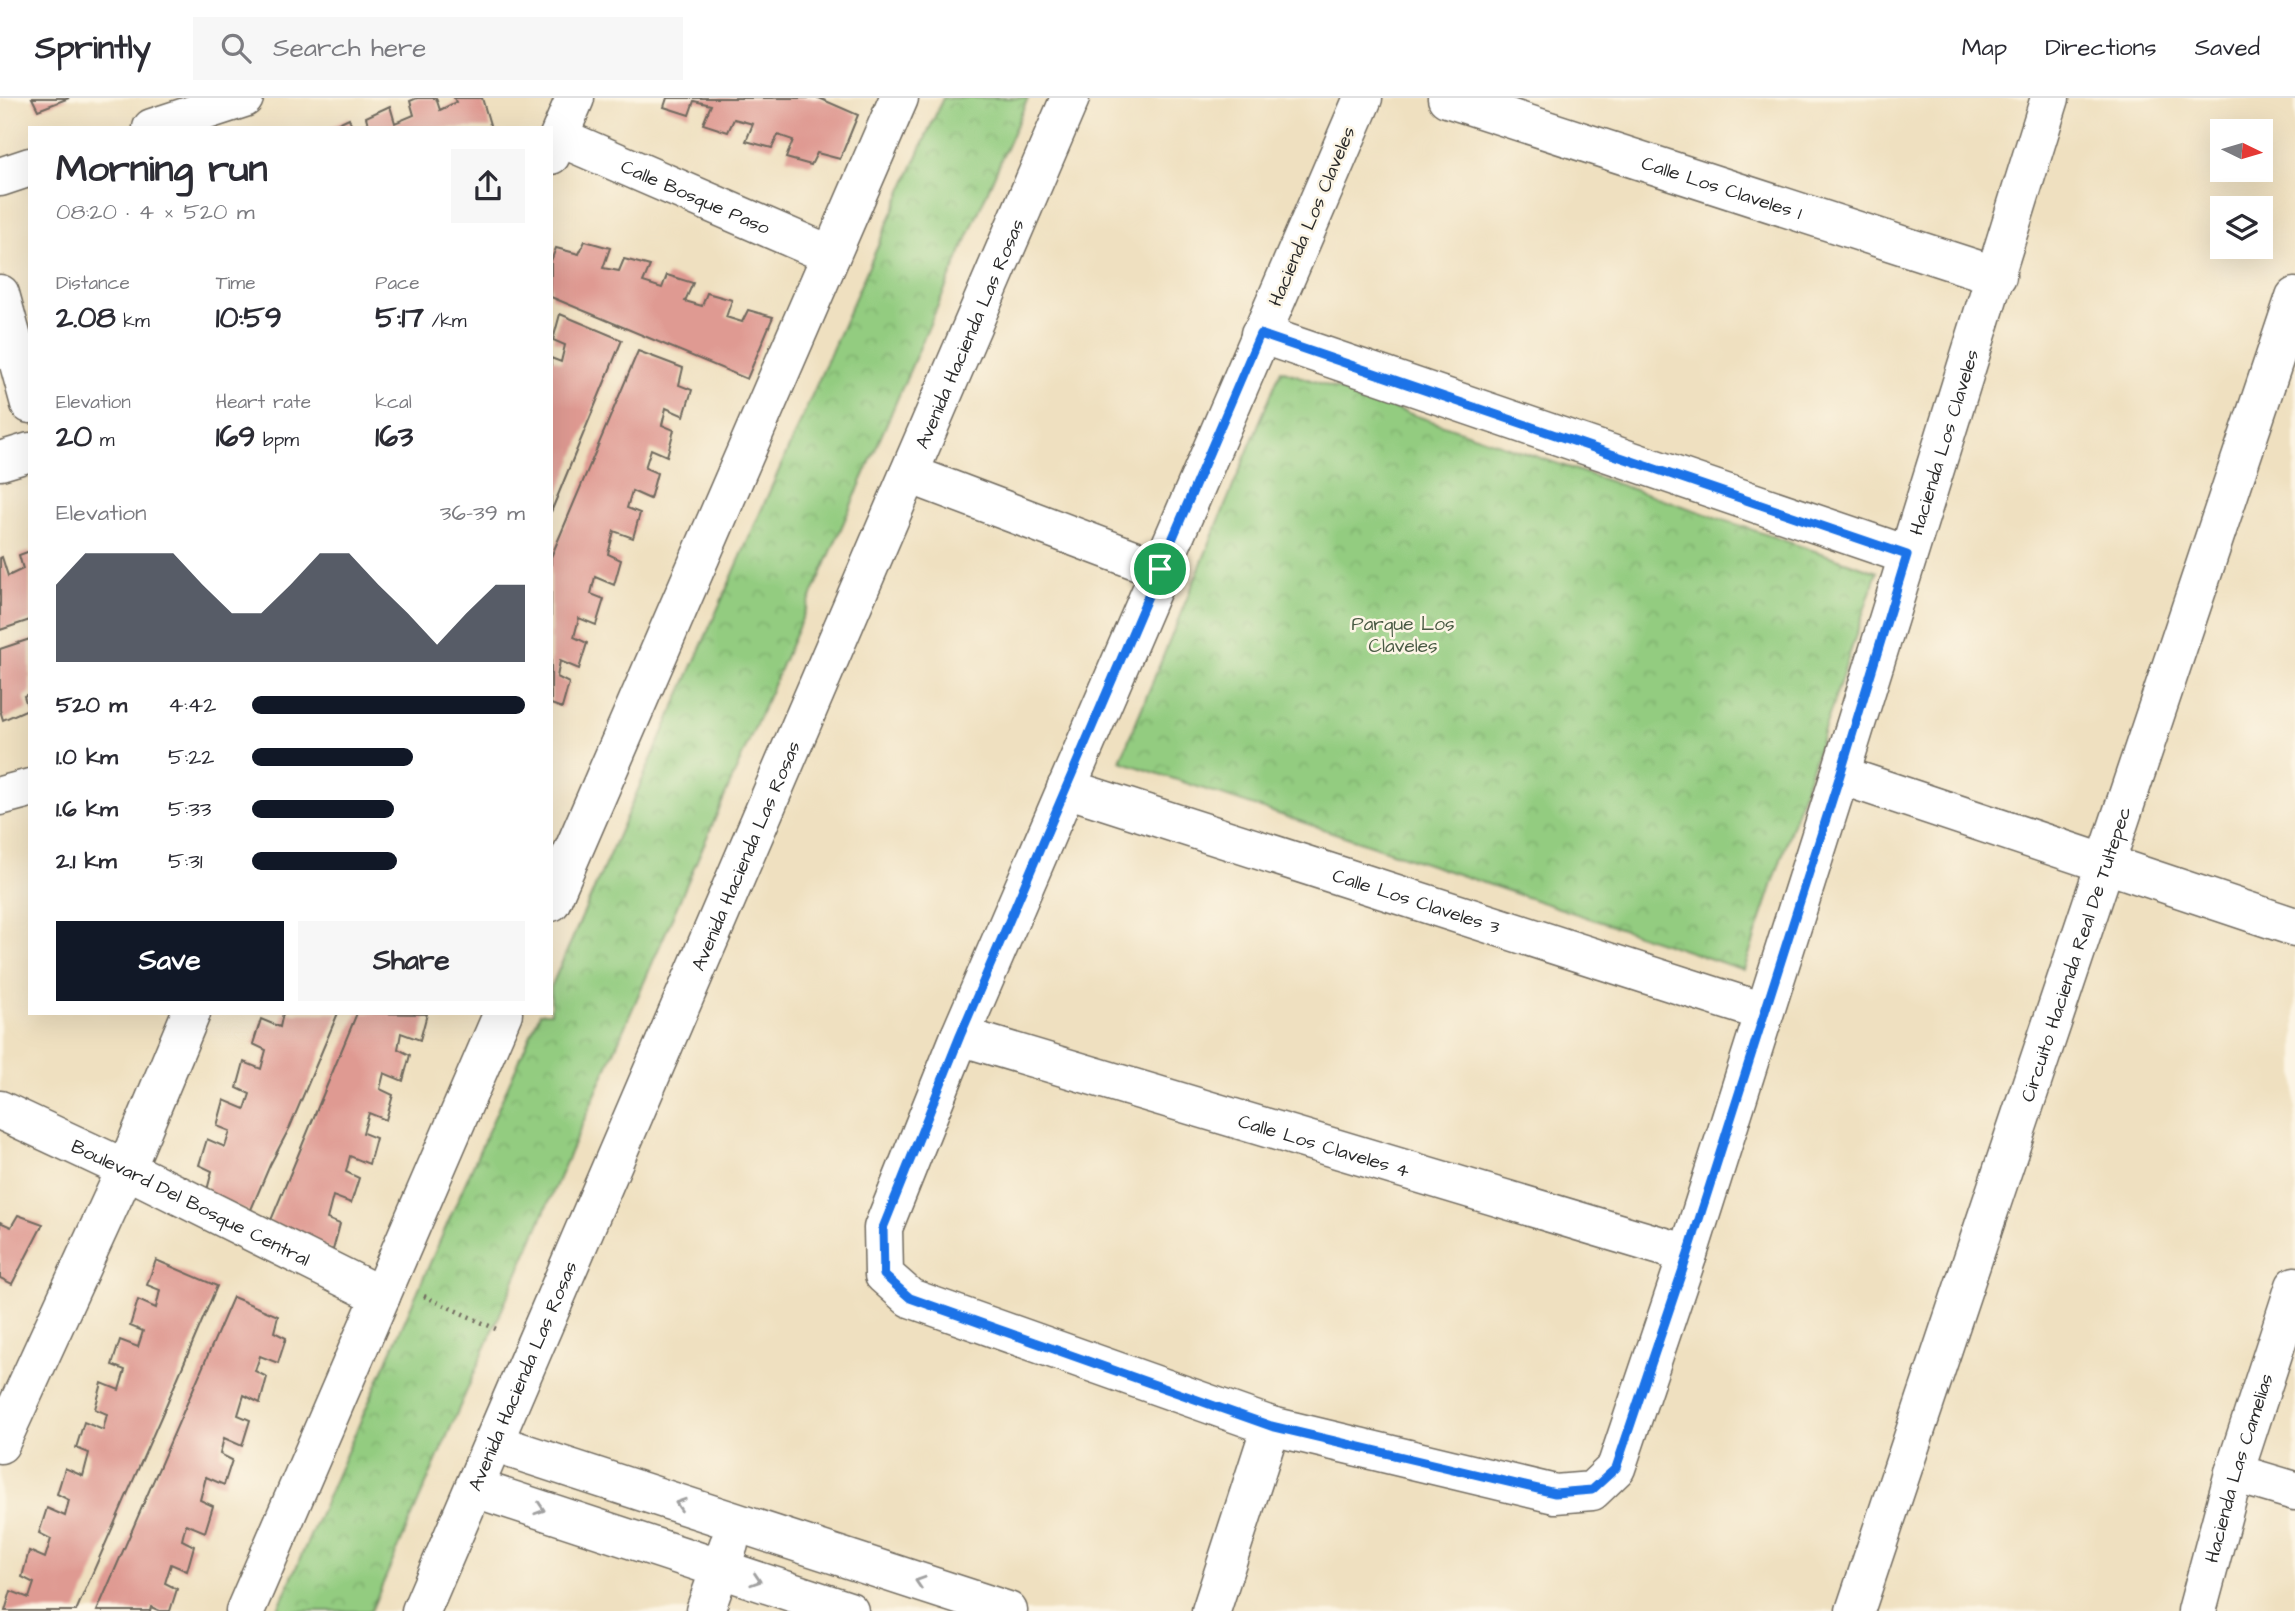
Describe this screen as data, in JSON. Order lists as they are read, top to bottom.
{
  "streets": {
    "street": [
      "Calle Los Claveles 1",
      "Calle Bosque Paso",
      "Hacienda Los Claveles",
      "Avenida Hacienda Las Rosas",
      "Calle Los Claveles 3",
      "Circuito Hacienda Real De Tultepec",
      "Calle Los Claveles 4",
      "Boulevard Del Bosque Central",
      "Hacienda Las Camelias"
    ]
  },
  "crossings": [
    ["Calle Los Claveles 1", "Hacienda Los Claveles"],
    ["Hacienda Los Claveles", "Calle Los Claveles 3"],
    ["Hacienda Los Claveles", "Calle Los Claveles 4"]
  ],
  "parks": ["Parque Los Claveles"],
  "north": "right",
  "page": {
    "header": "Sprintly",
    "search": "Search here",
    "nav": ["Map", "Directions", "Saved"],
    "heading": ["Morning run", "08:20 · 4 × 520 m"],
    "stats": [
      ["Distance", "2.08 km"],
      ["Time", "10:59"],
      ["Pace", "5:17 /km"],
      ["Elevation", "20 m"],
      ["Heart rate", "169 bpm"],
      ["kcal", "163"]
    ],
    "chart": ["Elevation", "36–39 m"],
    "list": [
      {
        "name": "520 m",
        "note": "4:42"
      },
      {
        "name": "1.0 km",
        "note": "5:22"
      },
      {
        "name": "1.6 km",
        "note": "5:33"
      },
      {
        "name": "2.1 km",
        "note": "5:31"
      }
    ],
    "buttons": ["Save", "Share"]
  }
}
